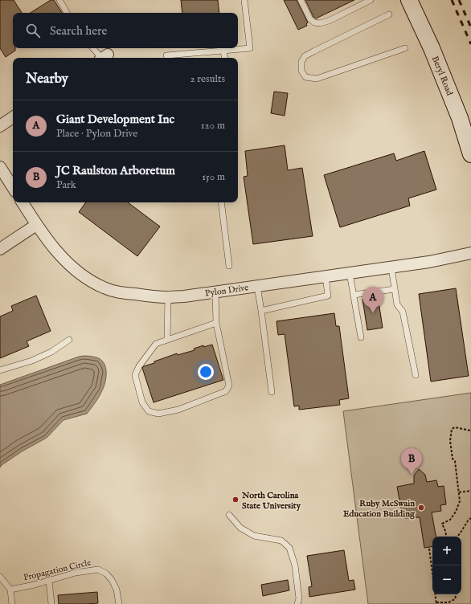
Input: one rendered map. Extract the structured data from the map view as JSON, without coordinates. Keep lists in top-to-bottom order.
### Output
{
  "streets": {
    "street": ["Beryl Road", "Pylon Drive"],
    "lane": ["Propagation Circle"]
  },
  "places": ["North Carolina State University", "Ruby McSwain Education Building"],
  "page": {
    "search": "Search here",
    "heading": ["Nearby", "2 results"],
    "list": [
      {
        "mark": "A",
        "name": "Giant Development Inc",
        "note": "Place · Pylon Drive",
        "value": "120 m"
      },
      {
        "mark": "B",
        "name": "JC Raulston Arboretum",
        "note": "Park",
        "value": "150 m"
      }
    ],
    "pins": ["A", "B"],
    "map_buttons": ["+", "−"]
  }
}
